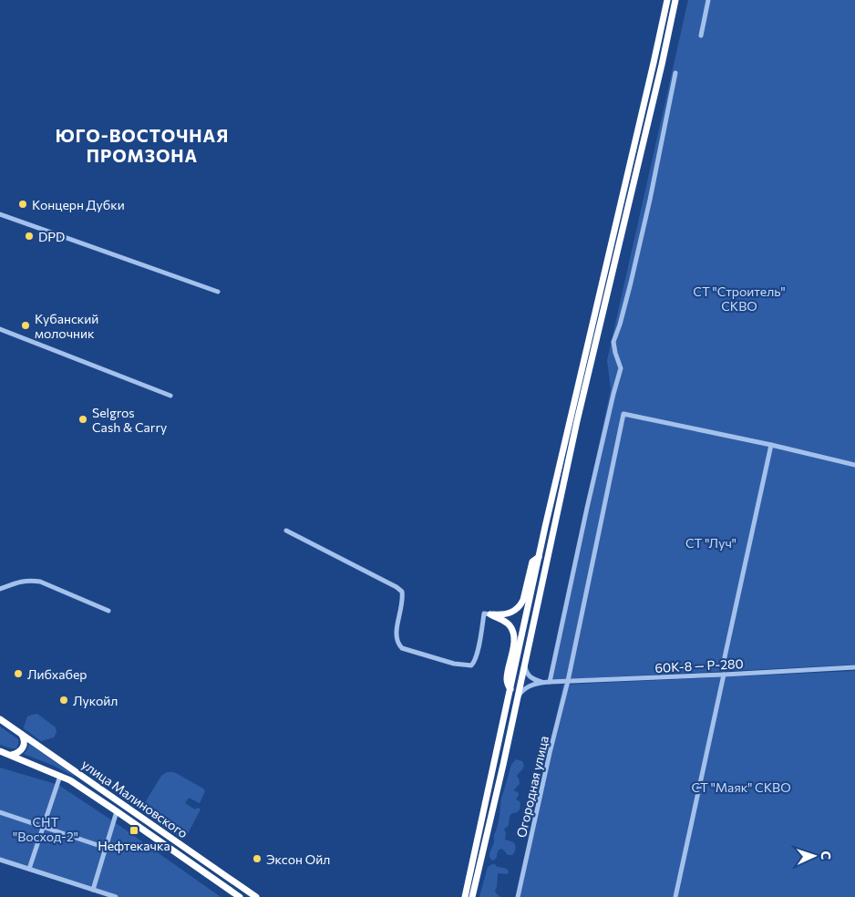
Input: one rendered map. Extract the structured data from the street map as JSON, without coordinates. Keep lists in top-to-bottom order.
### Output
{
  "streets": {
    "highway": ["улица Малиновского"],
    "street": ["60К-8 — Р-280", "Огородная улица"]
  },
  "crossings": [
    ["60К-8 — Р-280", "Огородная улица"]
  ],
  "districts": ["ЮГО-ВОСТОЧНАЯ ПРОМЗОНА"],
  "parks": [
    "СТ \"Строитель\" СКВО",
    "СТ \"Луч\"",
    "СТ \"Маяк\" СКВО",
    "СНТ \"Восход-2\""
  ],
  "places": {
    "other": [
      "Концерн Дубки",
      "DPD",
      "Кубанский молочник",
      "Selgros Cash & Carry",
      "Либхабер",
      "Лукойл",
      "Эксон Ойл"
    ],
    "transit": ["Нефтекачка"]
  },
  "north": "right"
}
